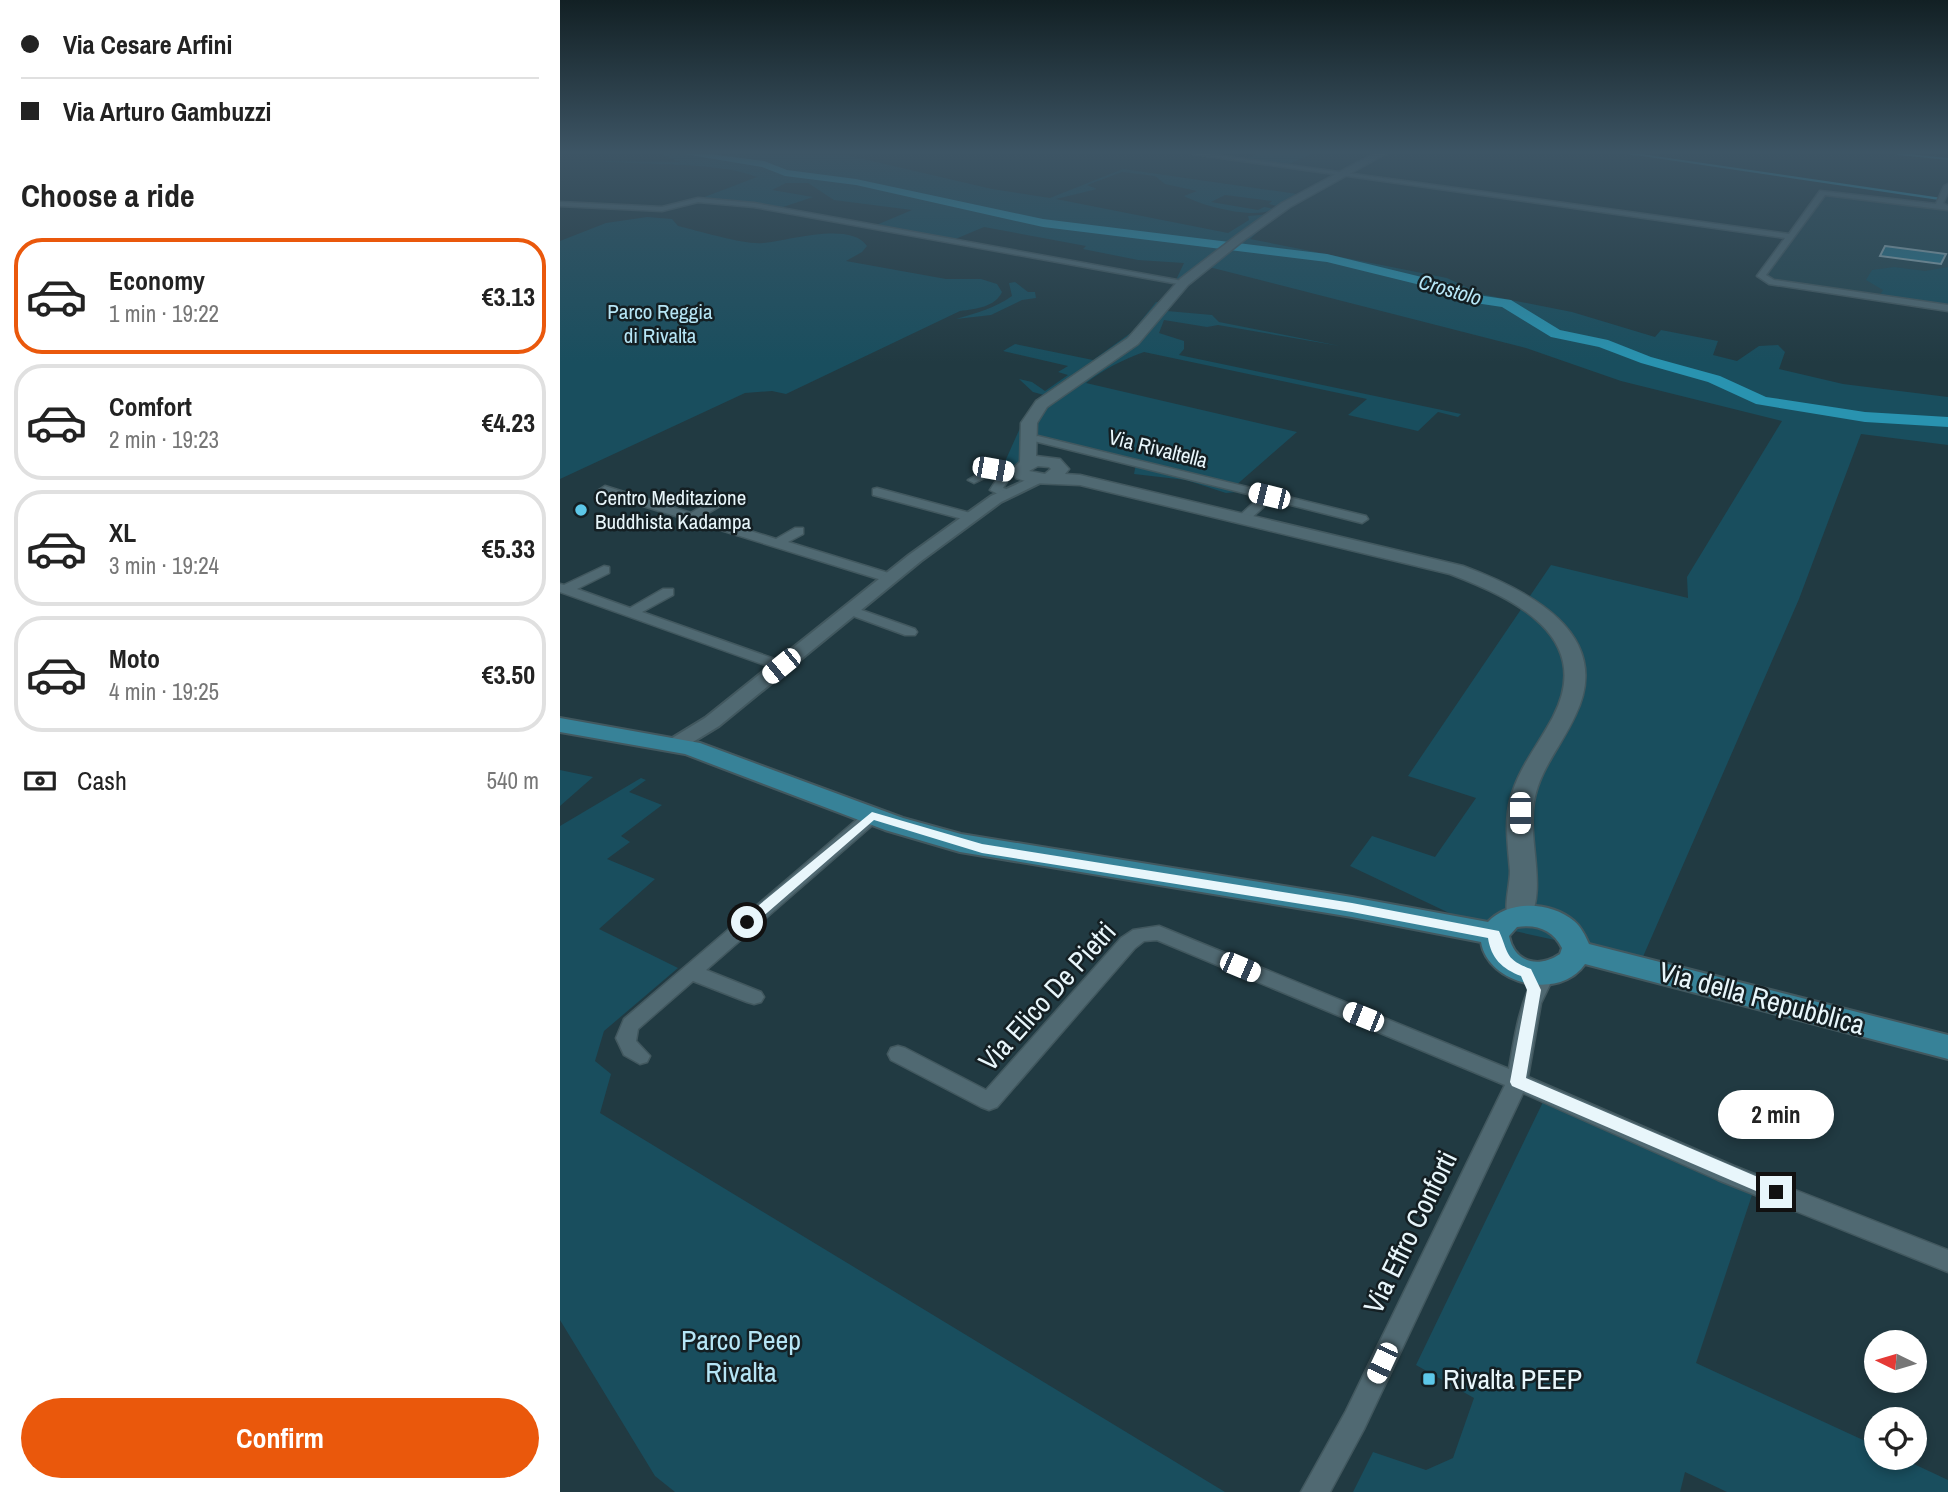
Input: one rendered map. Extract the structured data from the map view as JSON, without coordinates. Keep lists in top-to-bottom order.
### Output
{
  "streets": {
    "main road": ["Via della Repubblica"],
    "street": ["Via Rivaltella", "Via Elico De Pietri", "Via Effro Conforti"]
  },
  "crossings": [
    ["Via Elico De Pietri", "Via Effro Conforti"],
    ["Via della Repubblica", "Via Effro Conforti"]
  ],
  "water": ["Crostolo"],
  "parks": ["Parco Reggia di Rivalta", "Parco Peep Rivalta"],
  "places": {
    "other": ["Centro Meditazione Buddhista Kadampa"],
    "transit": ["Rivalta PEEP"]
  },
  "north": "left",
  "page": {
    "banner": ["Via Cesare Arfini", "Via Arturo Gambuzzi"],
    "heading": "Choose a ride",
    "list": [
      {
        "name": "Economy",
        "note": "1 min · 19:22",
        "value": "€3.13"
      },
      {
        "name": "Comfort",
        "note": "2 min · 19:23",
        "value": "€4.23"
      },
      {
        "name": "XL",
        "note": "3 min · 19:24",
        "value": "€5.33"
      },
      {
        "name": "Moto",
        "note": "4 min · 19:25",
        "value": "€3.50"
      }
    ],
    "pay": ["Cash", "540 m"],
    "bubble": "2 min",
    "buttons": "Confirm"
  }
}
